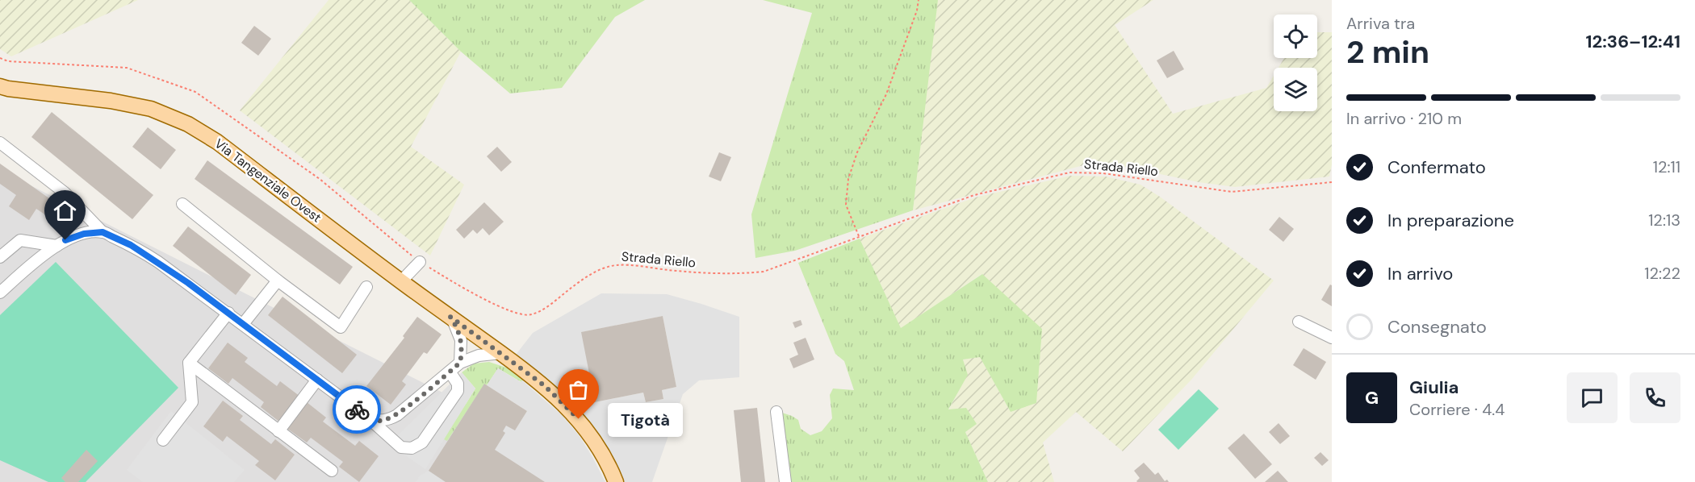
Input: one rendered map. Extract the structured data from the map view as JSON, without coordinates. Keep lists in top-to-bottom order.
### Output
{
  "streets": {
    "main road": ["Via Tangenziale Ovest"],
    "path": ["Strada Riello"]
  },
  "places": ["Tigotà"],
  "page": {
    "heading": ["2 min", "Arriva tra", "12:36–12:41"],
    "panel": ["Giulia", "Corriere · 4.4"],
    "bar": "In arrivo · 210 m",
    "list": [
      ["Confermato", "12:11"],
      ["In preparazione", "12:13"],
      ["In arrivo", "12:22"],
      "Consegnato"
    ],
    "round": "G",
    "bubble": "Tigotà"
  }
}
